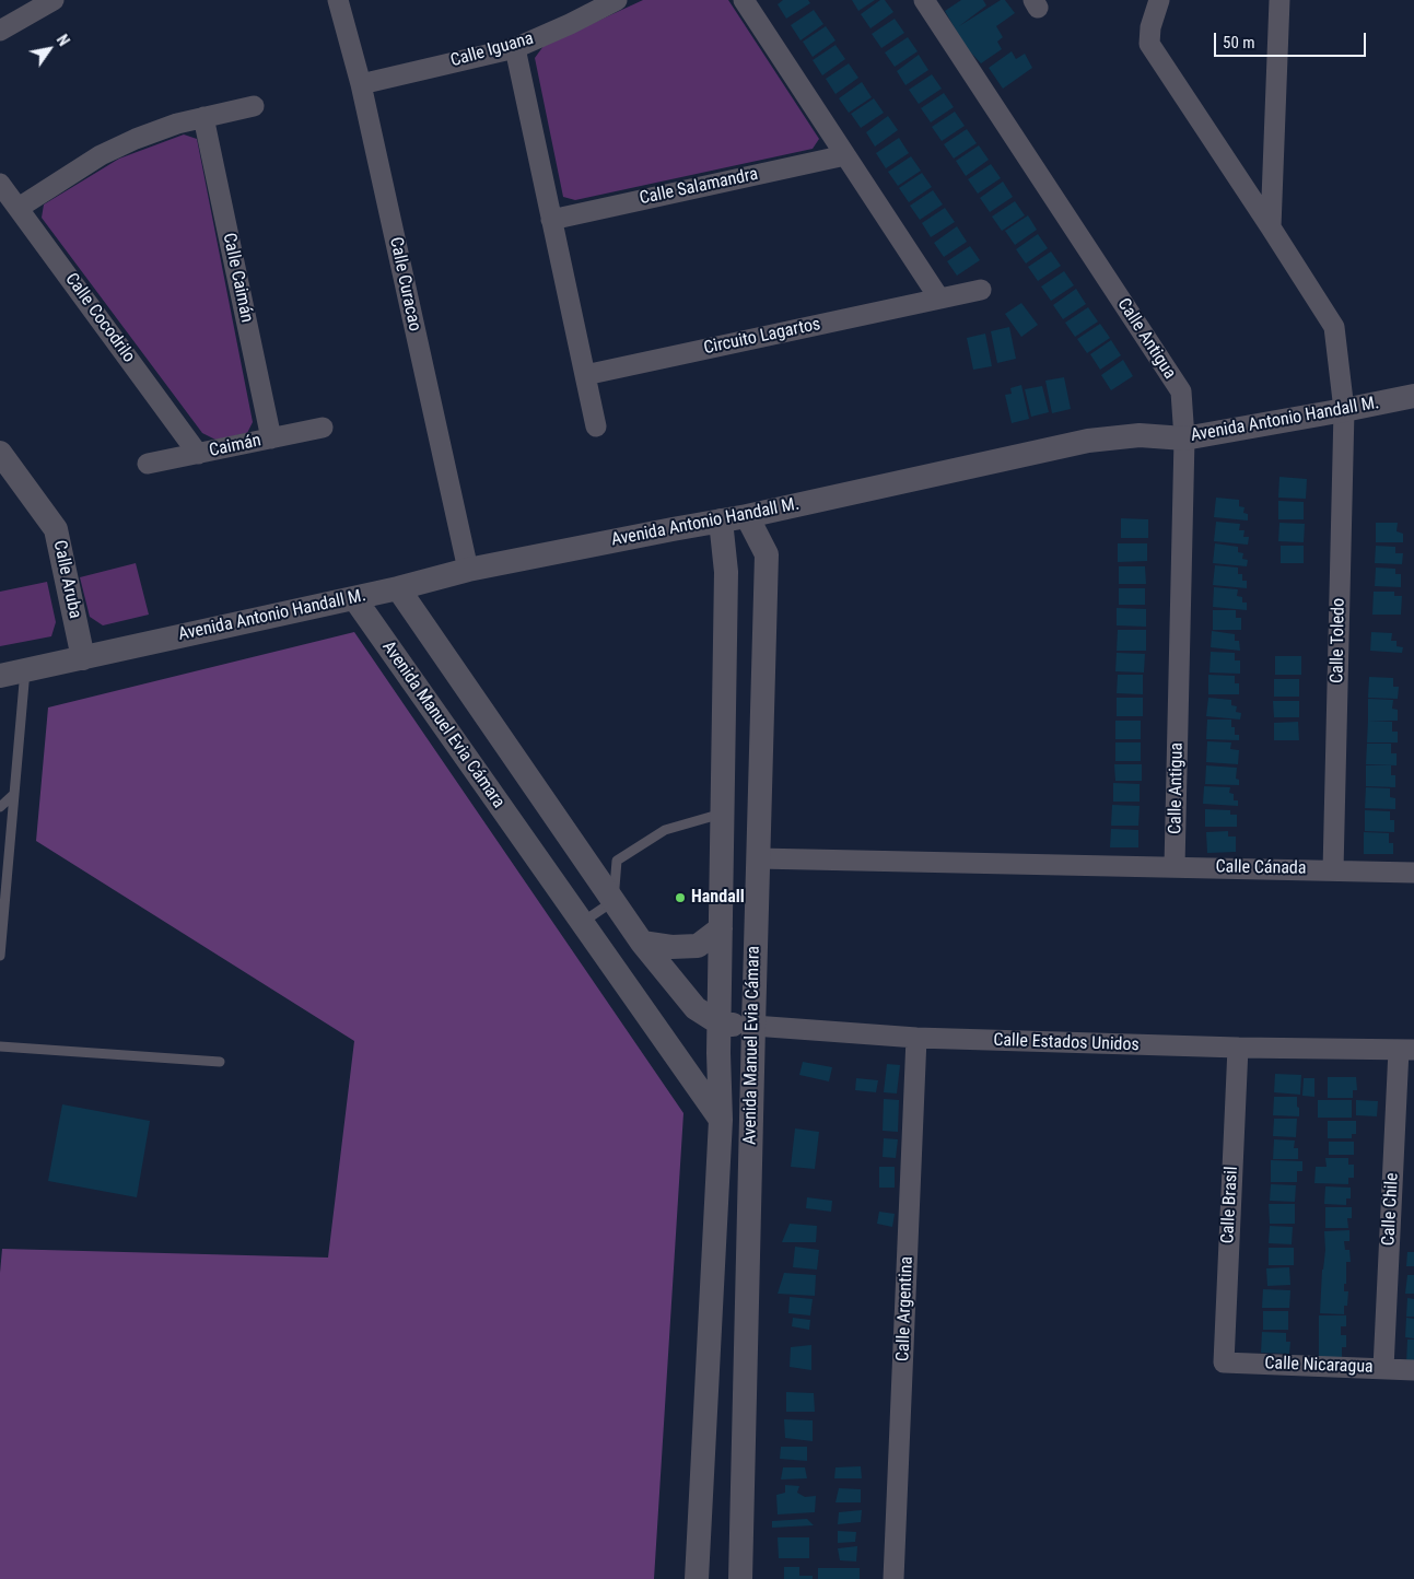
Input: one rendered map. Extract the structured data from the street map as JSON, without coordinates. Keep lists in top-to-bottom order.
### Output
{
  "streets": {
    "street": [
      "Calle Iguana",
      "Calle Salamandra",
      "Calle Caimán",
      "Calle Curacao",
      "Calle Cocodrilo",
      "Circuito Lagartos",
      "Calle Antigua",
      "Avenida Antonio Handall M.",
      "Caimán",
      "Calle Aruba",
      "Calle Toledo",
      "Avenida Manuel Evia Cámara",
      "Calle Cánada",
      "Calle Estados Unidos",
      "Calle Brasil",
      "Calle Chile",
      "Calle Argentina",
      "Calle Nicaragua"
    ]
  },
  "crossings": [
    ["Calle Iguana", "Calle Curacao"],
    ["Calle Caimán", "Caimán"],
    ["Calle Curacao", "Avenida Antonio Handall M."],
    ["Calle Cocodrilo", "Caimán"],
    ["Calle Antigua", "Avenida Antonio Handall M."],
    ["Calle Antigua", "Calle Cánada"],
    ["Avenida Antonio Handall M.", "Calle Aruba"],
    ["Avenida Antonio Handall M.", "Calle Toledo"],
    ["Avenida Antonio Handall M.", "Avenida Manuel Evia Cámara"],
    ["Calle Toledo", "Calle Cánada"],
    ["Avenida Manuel Evia Cámara", "Calle Cánada"],
    ["Avenida Manuel Evia Cámara", "Calle Estados Unidos"],
    ["Calle Estados Unidos", "Calle Brasil"],
    ["Calle Estados Unidos", "Calle Chile"],
    ["Calle Estados Unidos", "Calle Argentina"],
    ["Calle Brasil", "Calle Nicaragua"],
    ["Calle Chile", "Calle Nicaragua"]
  ],
  "places": ["Handall"],
  "scale_bar": "50 m",
  "north": "top right"
}
